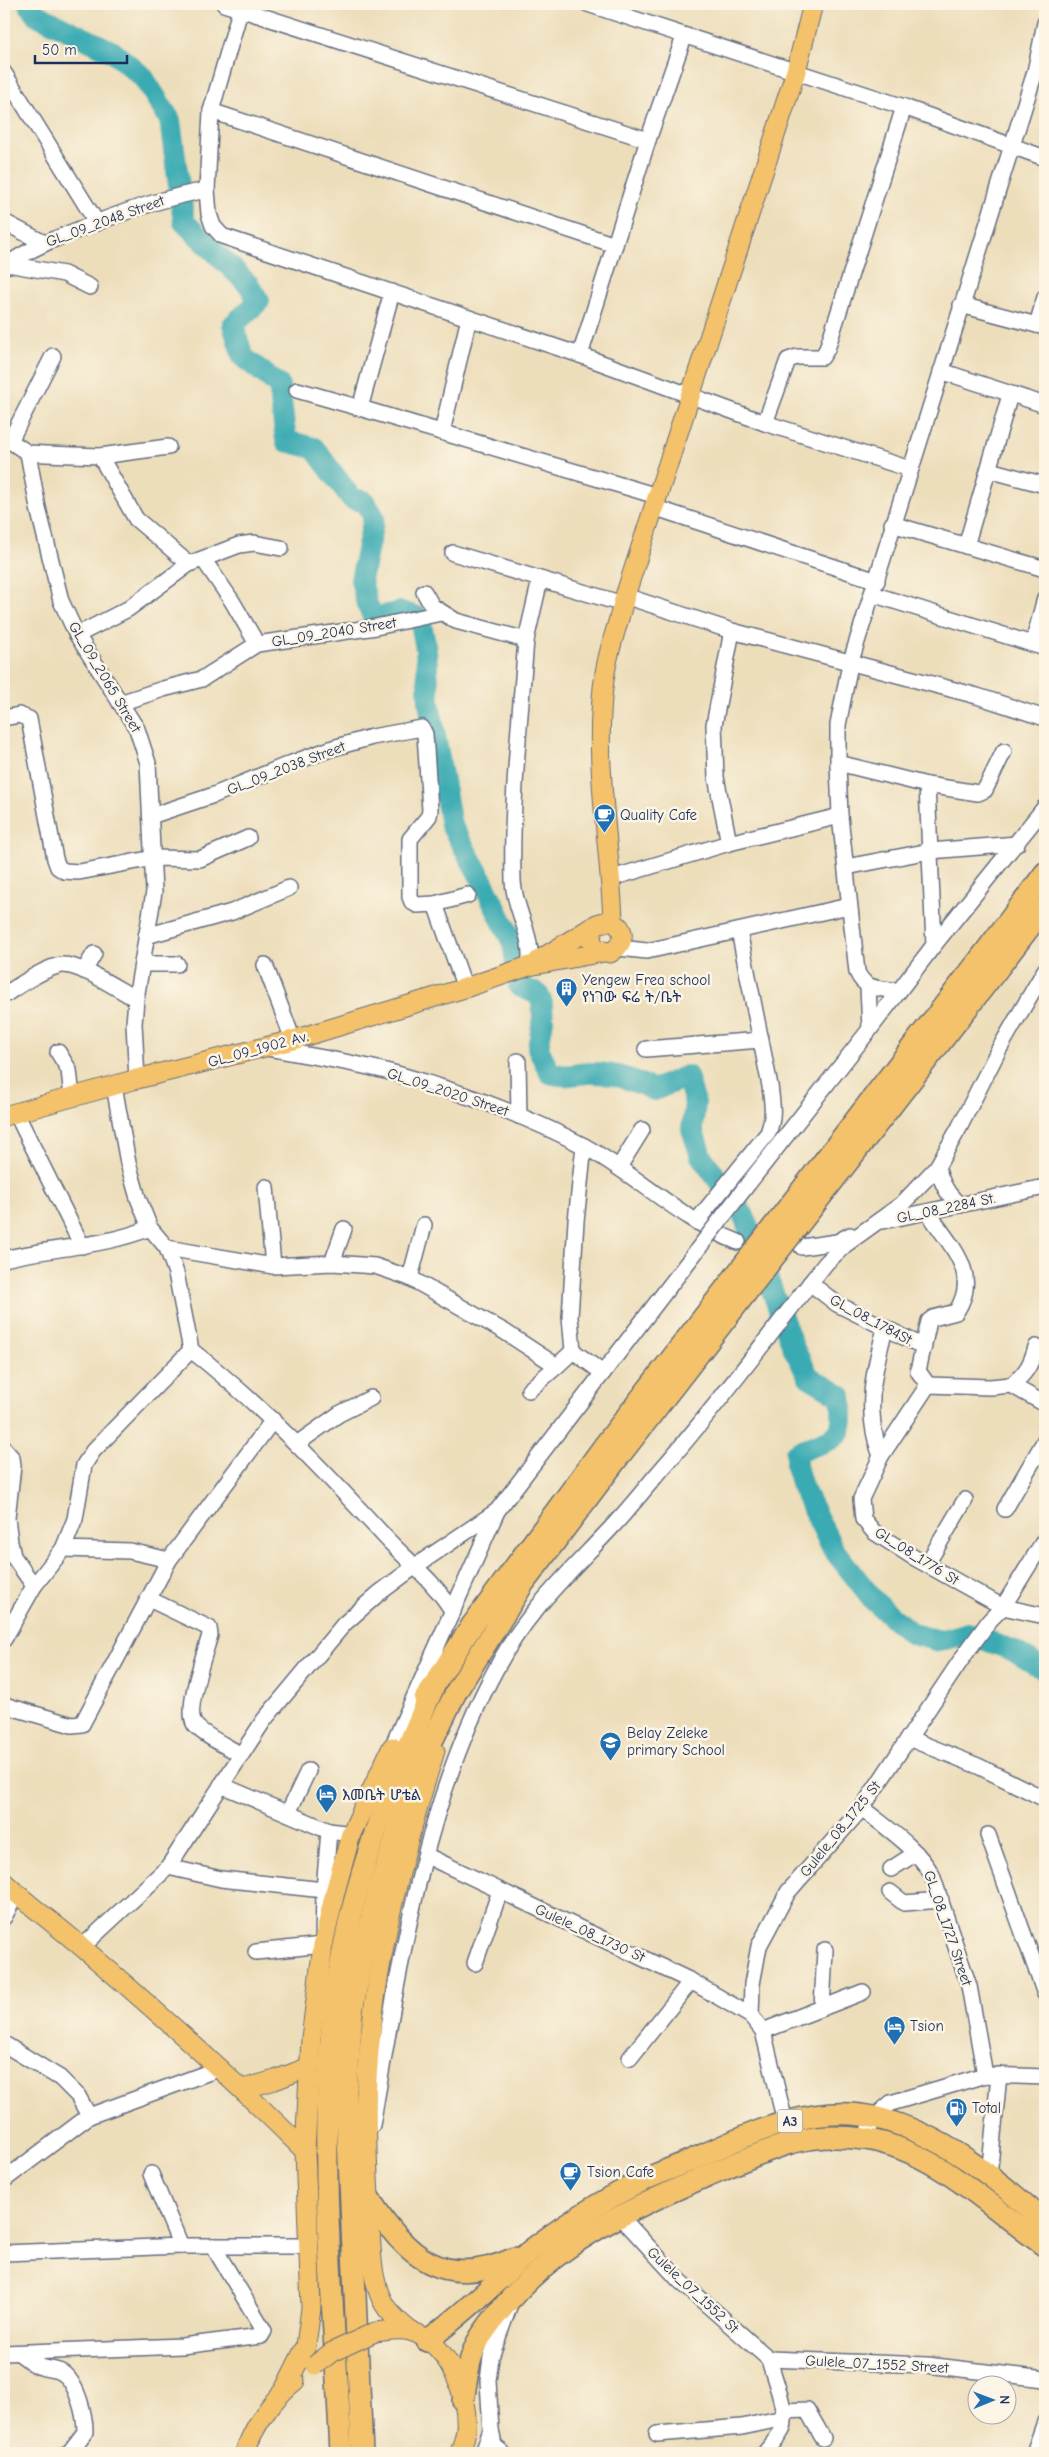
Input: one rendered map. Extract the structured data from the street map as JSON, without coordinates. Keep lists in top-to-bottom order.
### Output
{
  "streets": {
    "highway": ["A3"],
    "main road": ["GL_09_1902 Av."],
    "street": [
      "GL_09_2048 Street",
      "GL_09_2040 Street",
      "GL_09_2065 Street",
      "GL_09_2038 Street",
      "GL_09_2020 Street",
      "GL_08_2284 St.",
      "GL_08_1784St.",
      "GL_08_1776 St",
      "Gulele_08_1725 St",
      "GL_08_1727 Street",
      "Gulele_08_1730 St",
      "Gulele_07_1552 St",
      "Gulele_07_1552 Street"
    ]
  },
  "crossings": [
    ["GL_09_2040 Street", "GL_09_2065 Street"],
    ["GL_09_2065 Street", "GL_09_2038 Street"],
    ["GL_09_2065 Street", "GL_09_1902 Av."],
    ["GL_09_1902 Av.", "GL_09_2020 Street"],
    ["GL_08_1784St.", "GL_08_1776 St"],
    ["GL_08_1776 St", "Gulele_08_1725 St"],
    ["Gulele_08_1725 St", "GL_08_1727 Street"],
    ["Gulele_08_1725 St", "Gulele_08_1730 St"],
    ["GL_08_1727 Street", "A3"],
    ["A3", "Gulele_07_1552 St"],
    ["Gulele_07_1552 St", "Gulele_07_1552 Street"]
  ],
  "places": {
    "cafe": ["Quality Cafe", "Tsion Cafe"],
    "building": ["Yengew Frea school የነገው ፍሬ ት/ቤት"],
    "school or university": ["Belay Zeleke primary School"],
    "hotel": ["እመቤት ሆቴል", "Tsion"],
    "fuel station": ["Total"]
  },
  "scale_bar": "50 m",
  "north": "right"
}
